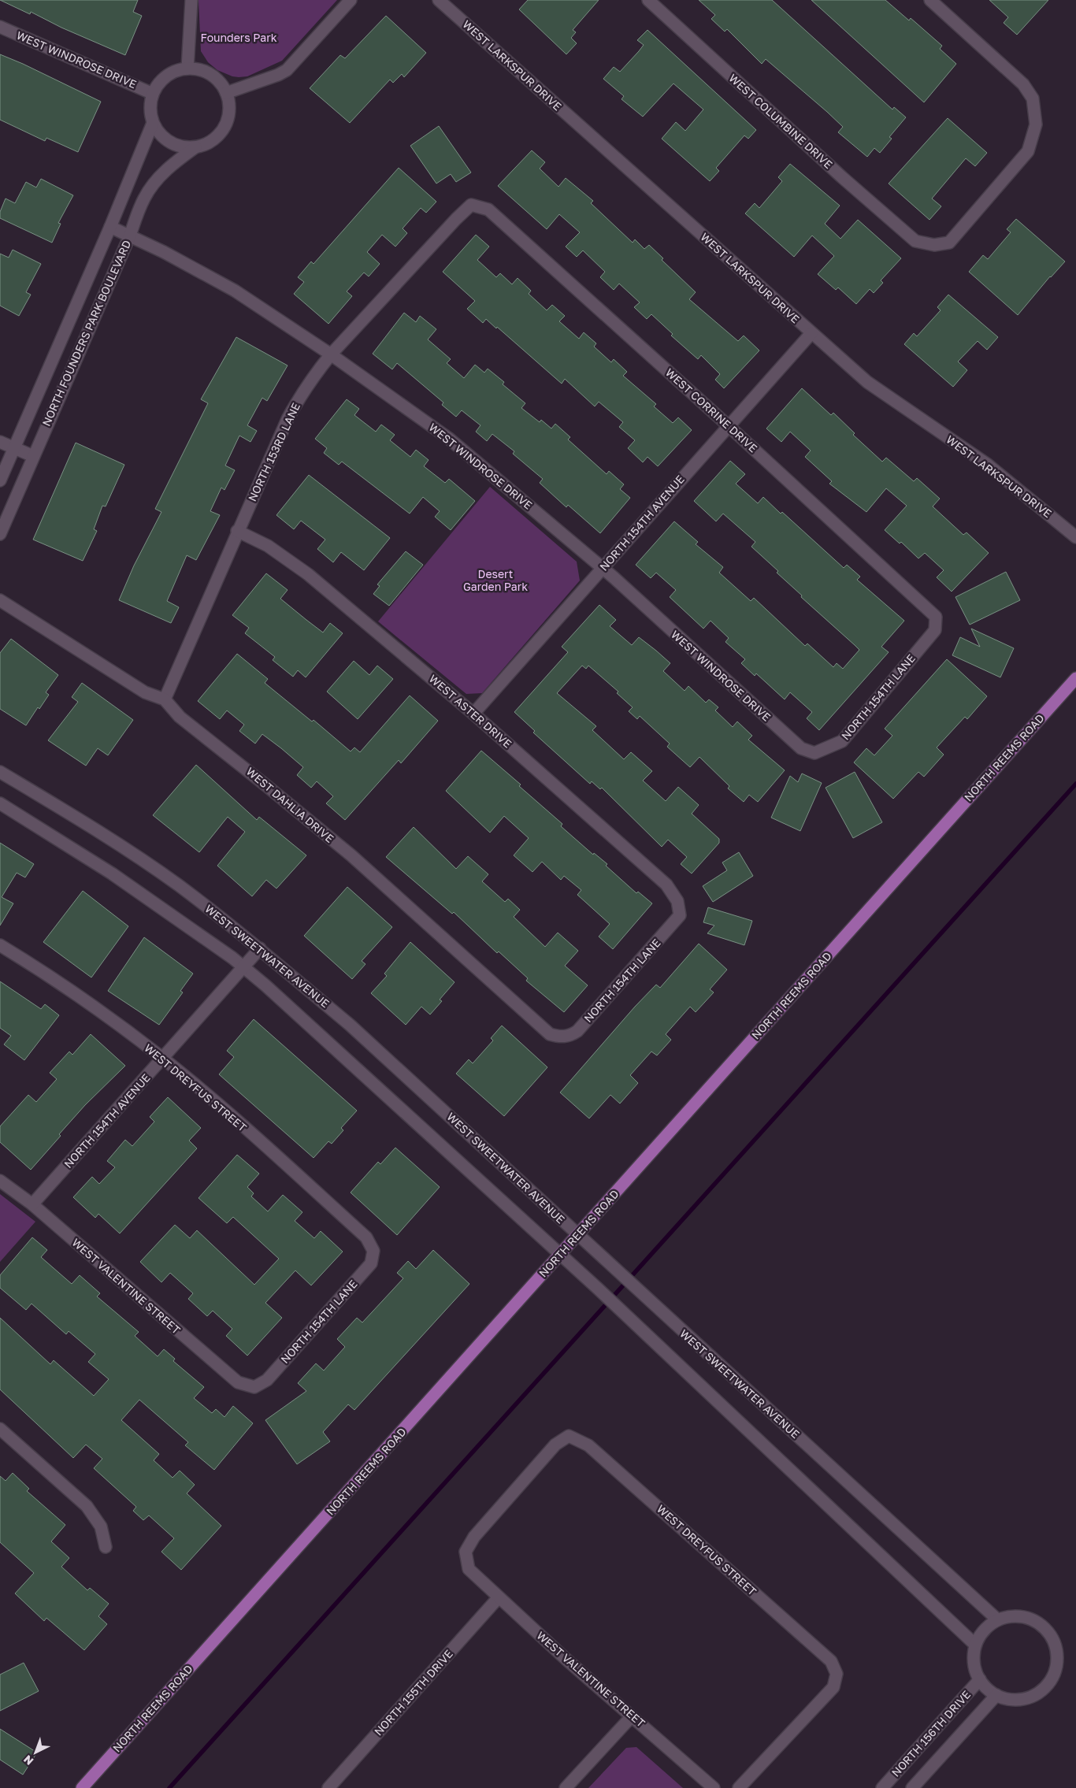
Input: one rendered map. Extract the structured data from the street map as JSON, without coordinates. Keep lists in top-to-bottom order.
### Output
{
  "streets": {
    "main road": ["NORTH REEMS ROAD"],
    "street": [
      "WEST WINDROSE DRIVE",
      "WEST LARKSPUR DRIVE",
      "WEST COLUMBINE DRIVE",
      "NORTH FOUNDERS PARK BOULEVARD",
      "WEST CORRINE DRIVE",
      "NORTH 153RD LANE",
      "NORTH 154TH AVENUE",
      "NORTH 154TH LANE",
      "WEST ASTER DRIVE",
      "WEST DAHLIA DRIVE",
      "WEST SWEETWATER AVENUE",
      "WEST DREYFUS STREET",
      "WEST VALENTINE STREET",
      "NORTH 155TH DRIVE",
      "NORTH 156TH DRIVE"
    ]
  },
  "crossings": [
    ["WEST WINDROSE DRIVE", "NORTH FOUNDERS PARK BOULEVARD"],
    ["WEST WINDROSE DRIVE", "NORTH 153RD LANE"],
    ["WEST WINDROSE DRIVE", "NORTH 154TH AVENUE"],
    ["WEST WINDROSE DRIVE", "NORTH 154TH LANE"],
    ["WEST LARKSPUR DRIVE", "NORTH 154TH AVENUE"],
    ["WEST CORRINE DRIVE", "NORTH 153RD LANE"],
    ["WEST CORRINE DRIVE", "NORTH 154TH AVENUE"],
    ["WEST CORRINE DRIVE", "NORTH 154TH LANE"],
    ["NORTH 153RD LANE", "WEST ASTER DRIVE"],
    ["NORTH 153RD LANE", "WEST DAHLIA DRIVE"],
    ["NORTH 154TH AVENUE", "WEST ASTER DRIVE"],
    ["NORTH 154TH AVENUE", "WEST SWEETWATER AVENUE"],
    ["NORTH 154TH AVENUE", "WEST DREYFUS STREET"],
    ["NORTH 154TH AVENUE", "WEST VALENTINE STREET"],
    ["NORTH 154TH LANE", "WEST ASTER DRIVE"],
    ["NORTH 154TH LANE", "WEST DAHLIA DRIVE"],
    ["NORTH 154TH LANE", "WEST DREYFUS STREET"],
    ["NORTH 154TH LANE", "WEST VALENTINE STREET"],
    ["NORTH REEMS ROAD", "WEST SWEETWATER AVENUE"],
    ["WEST SWEETWATER AVENUE", "NORTH 156TH DRIVE"],
    ["WEST DREYFUS STREET", "WEST VALENTINE STREET"],
    ["WEST VALENTINE STREET", "NORTH 155TH DRIVE"]
  ],
  "parks": ["Founders Park", "Desert Garden Park"],
  "north": "bottom left"
}
